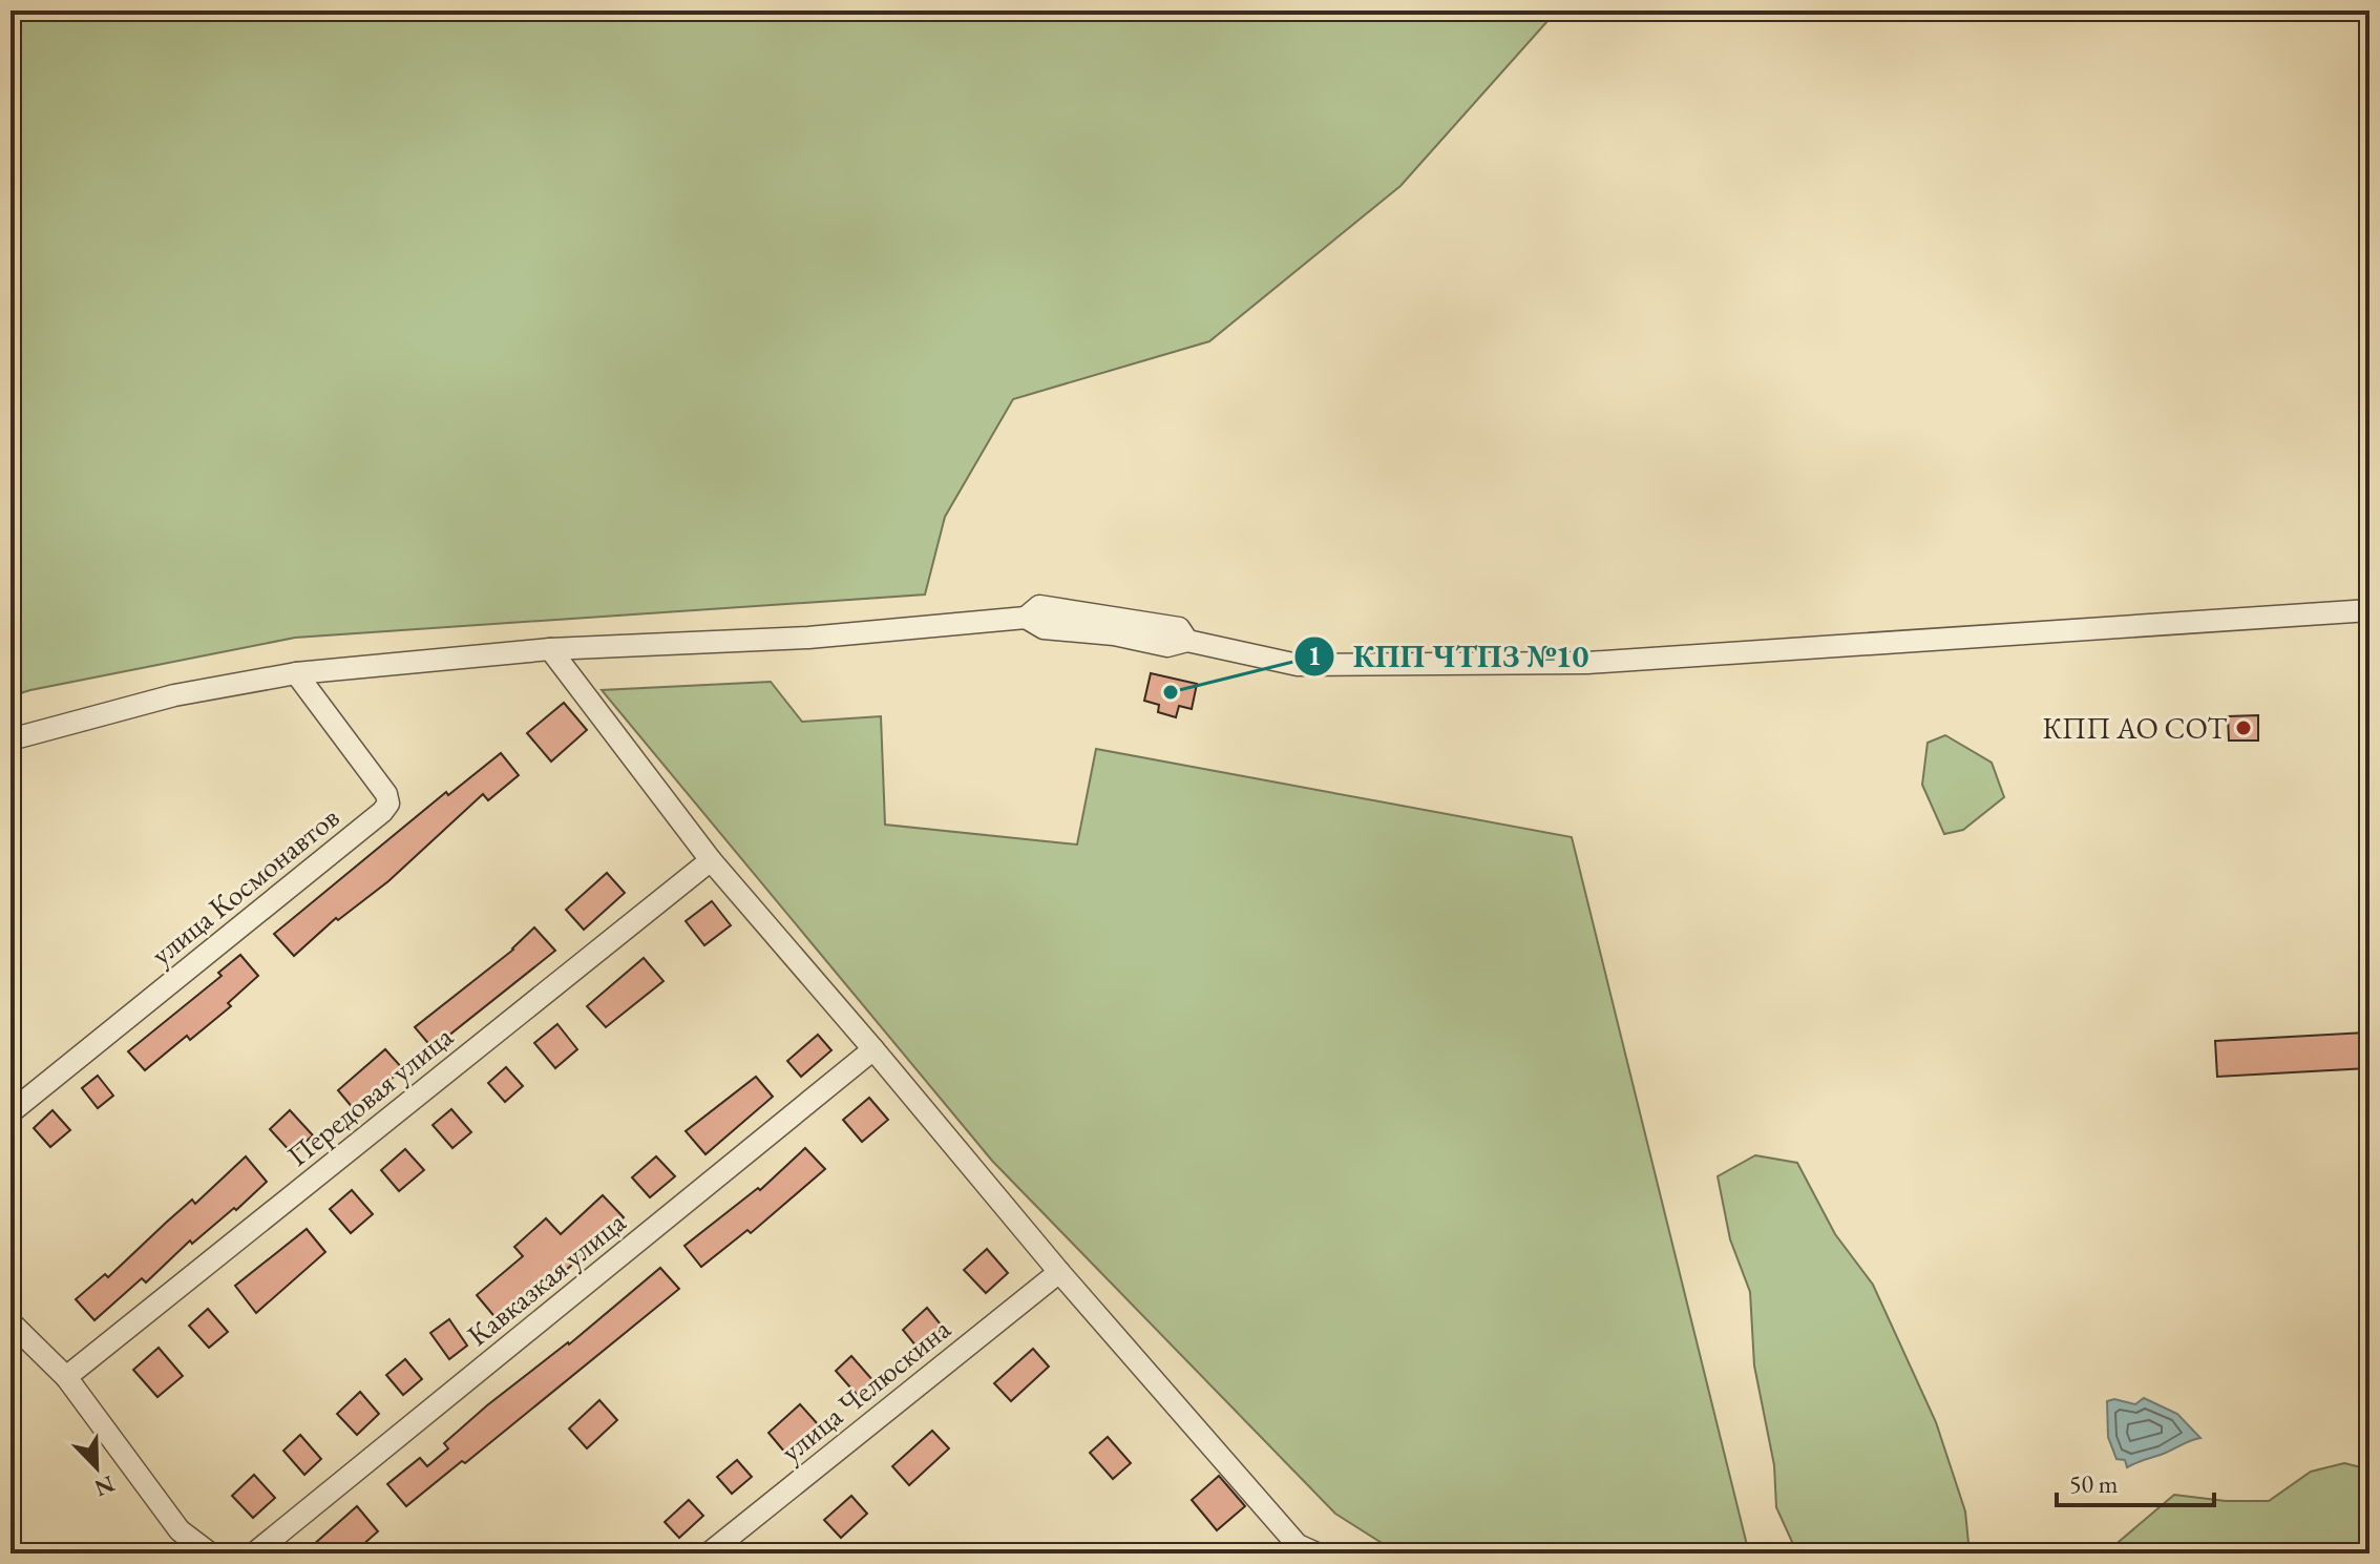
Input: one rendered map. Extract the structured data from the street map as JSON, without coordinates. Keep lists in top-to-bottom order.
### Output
{
  "streets": {
    "street": [
      "улица Космонавтов",
      "Передовая улица",
      "Кавказкая улица",
      "улица Челюскина"
    ]
  },
  "places": ["КПП ЧТПЗ №10", "КПП АО СОТ"],
  "scale_bar": "50 m",
  "north": "bottom right"
}
